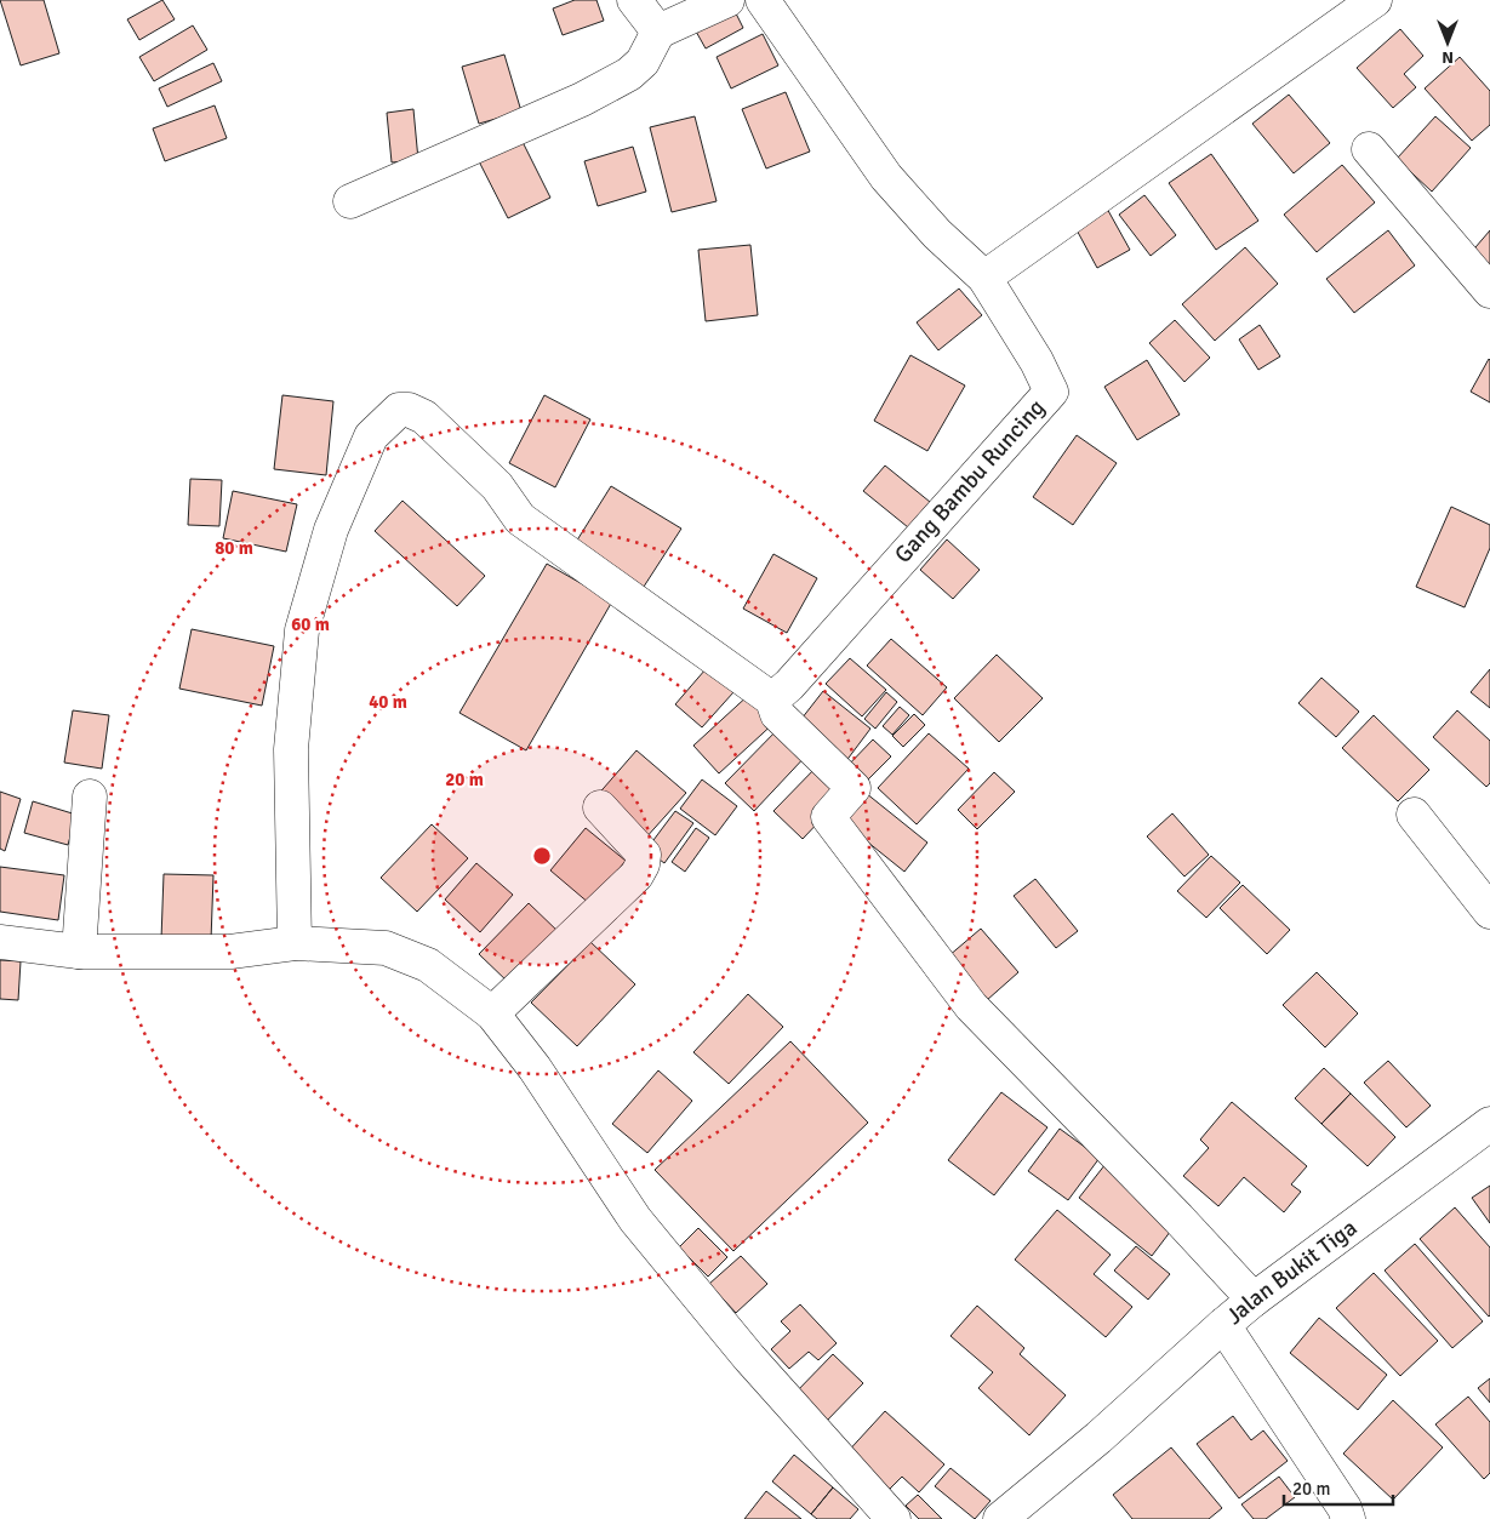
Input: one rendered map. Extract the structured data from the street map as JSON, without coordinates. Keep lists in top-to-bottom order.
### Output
{
  "streets": {
    "street": ["Gang Bambu Runcing", "Jalan Bukit Tiga"]
  },
  "scale_bar": "20 m",
  "north": "bottom",
  "rings": [
    "80 m",
    "60 m",
    "40 m",
    "20 m"
  ]
}
